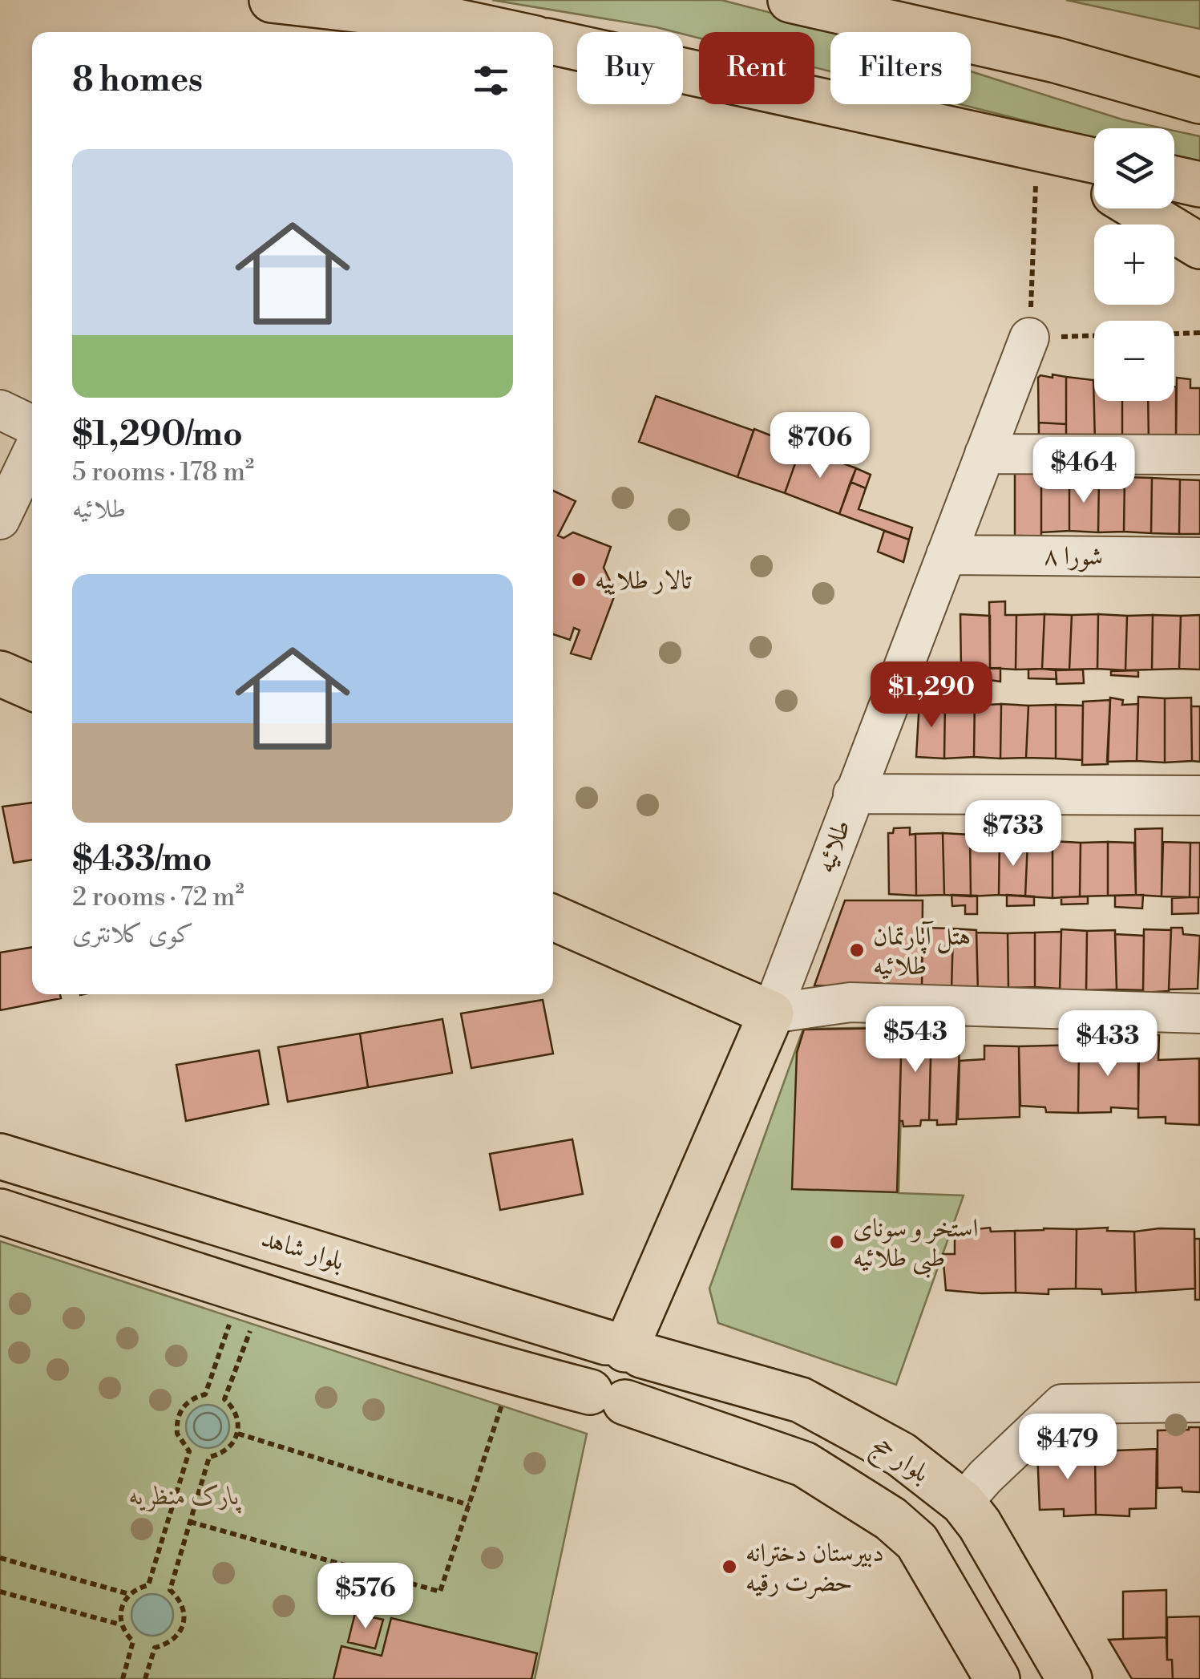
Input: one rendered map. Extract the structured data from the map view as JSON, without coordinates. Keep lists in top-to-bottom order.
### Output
{
  "streets": {
    "main road": ["طلائیه", "بلوار شاهد", "بلوار حج"],
    "street": ["شورا ۸"]
  },
  "crossings": [
    ["شورا ۸", "طلائیه"],
    ["طلائیه", "بلوار شاهد"],
    ["طلائیه", "بلوار حج"],
    ["بلوار شاهد", "بلوار حج"]
  ],
  "parks": ["پارک منظریه"],
  "places": [
    "تالار طلاییه",
    "هتل آپارتمان طلائیه",
    "استخر و سونای طبی طلائیه",
    "دبیرستان دخترانه حضرت رقیه"
  ],
  "page": {
    "chip": ["Buy", "Rent", "Filters"],
    "heading": "8 homes",
    "map_buttons": ["+", "−"],
    "list": [
      {
        "name": "$1,290/mo",
        "note": "5 rooms · 178 m² · طلائیه"
      },
      {
        "name": "$433/mo",
        "note": "2 rooms · 72 m² · کوی کلانتری"
      }
    ],
    "price": [
      "$706",
      "$464",
      "$1,290",
      "$733",
      "$543",
      "$433",
      "$479",
      "$576"
    ]
  }
}
